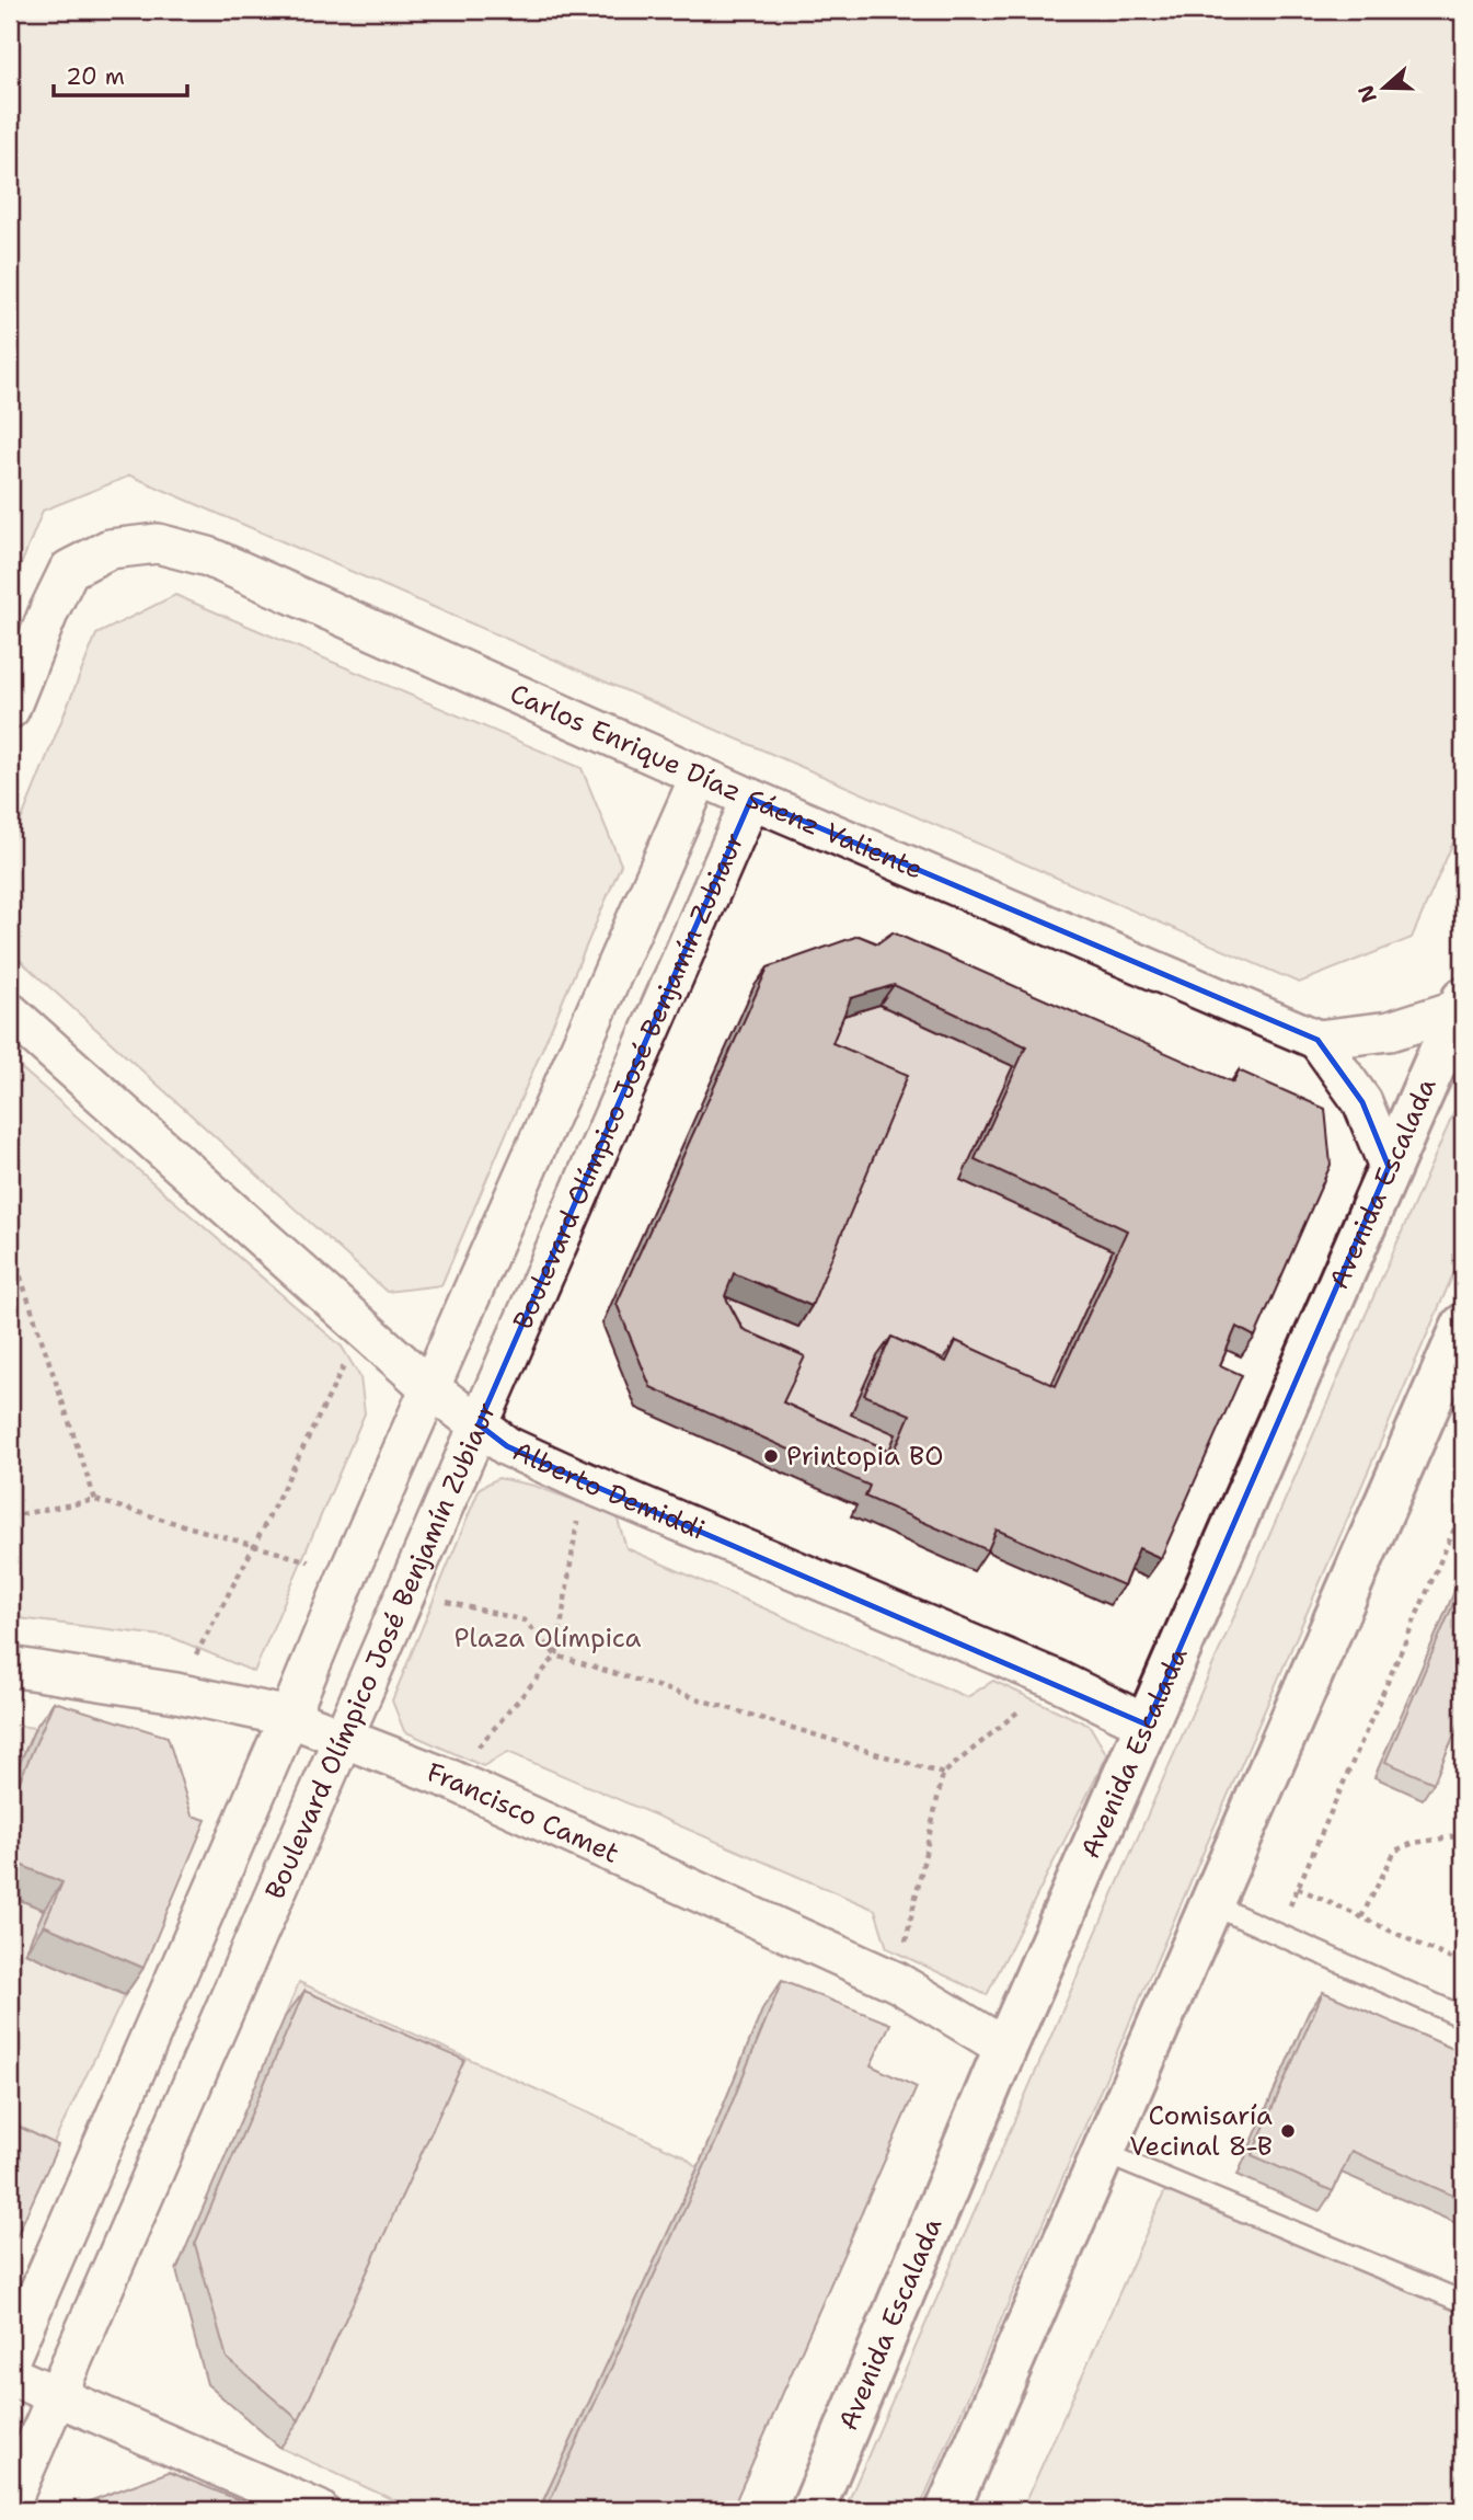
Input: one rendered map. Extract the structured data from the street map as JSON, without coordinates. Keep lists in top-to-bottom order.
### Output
{
  "streets": {
    "main road": ["Avenida Escalada"],
    "street": [
      "Carlos Enrique Díaz Sáenz Valiente",
      "Boulevard Olímpico José Benjamín Zubiaur",
      "Alberto Demiddi",
      "Francisco Camet"
    ]
  },
  "crossings": [
    ["Carlos Enrique Díaz Sáenz Valiente", "Boulevard Olímpico José Benjamín Zubiaur"],
    ["Carlos Enrique Díaz Sáenz Valiente", "Avenida Escalada"],
    ["Boulevard Olímpico José Benjamín Zubiaur", "Alberto Demiddi"],
    ["Boulevard Olímpico José Benjamín Zubiaur", "Francisco Camet"],
    ["Avenida Escalada", "Alberto Demiddi"],
    ["Avenida Escalada", "Francisco Camet"]
  ],
  "parks": ["Plaza Olímpica"],
  "places": ["Printopia BO", "Comisaría Vecinal 8-B"],
  "scale_bar": "20 m",
  "north": "left"
}
